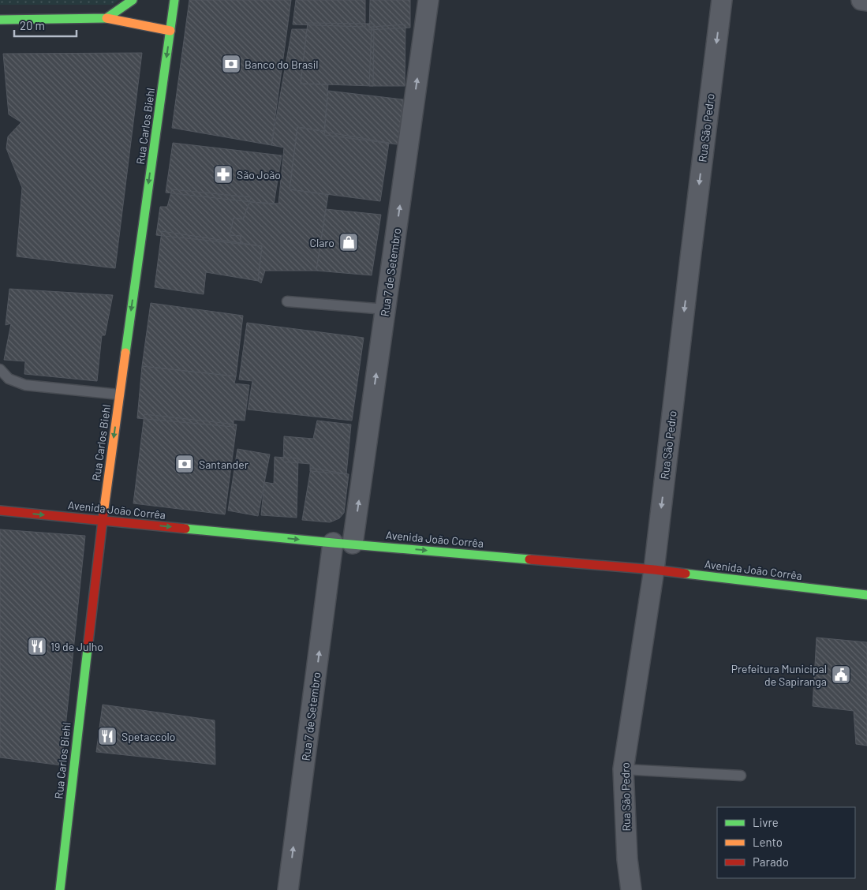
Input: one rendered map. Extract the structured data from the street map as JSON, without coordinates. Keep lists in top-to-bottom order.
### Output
{
  "streets": {
    "main road": ["Rua Carlos Biehl", "Avenida João Corrêa"],
    "street": ["Rua São Pedro", "Rua 7 de Setembro"]
  },
  "crossings": [
    ["Rua Carlos Biehl", "Avenida João Corrêa"],
    ["Rua São Pedro", "Avenida João Corrêa"],
    ["Rua 7 de Setembro", "Avenida João Corrêa"]
  ],
  "one_way": [
    "Rua Carlos Biehl",
    "Rua São Pedro",
    "Rua 7 de Setembro",
    "Avenida João Corrêa"
  ],
  "places": {
    "bank": ["Banco do Brasil", "Santander"],
    "pharmacy": ["São João"],
    "shop": ["Claro"],
    "restaurant": ["19 de Julho", "Spetaccolo"],
    "public building": ["Prefeitura Municipal de Sapiranga"]
  },
  "legend": ["Livre", "Lento", "Parado"],
  "scale_bar": "20 m"
}
